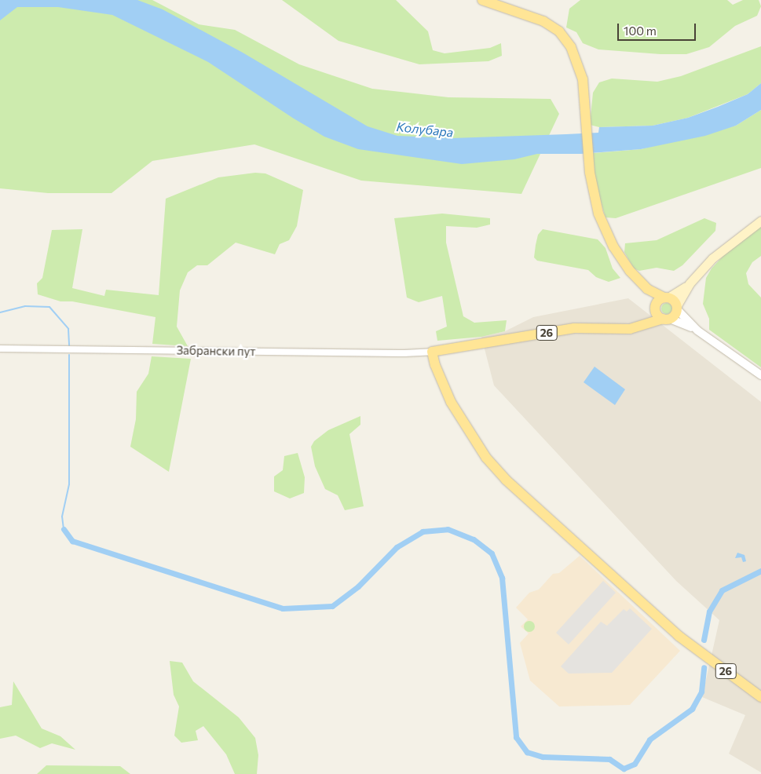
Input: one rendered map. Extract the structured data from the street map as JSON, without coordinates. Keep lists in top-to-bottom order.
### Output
{
  "streets": {
    "main road": ["26"],
    "street": ["Забрански пут"]
  },
  "crossings": [
    ["26", "Забрански пут"]
  ],
  "water": ["Колубара"],
  "scale_bar": "100 m"
}
